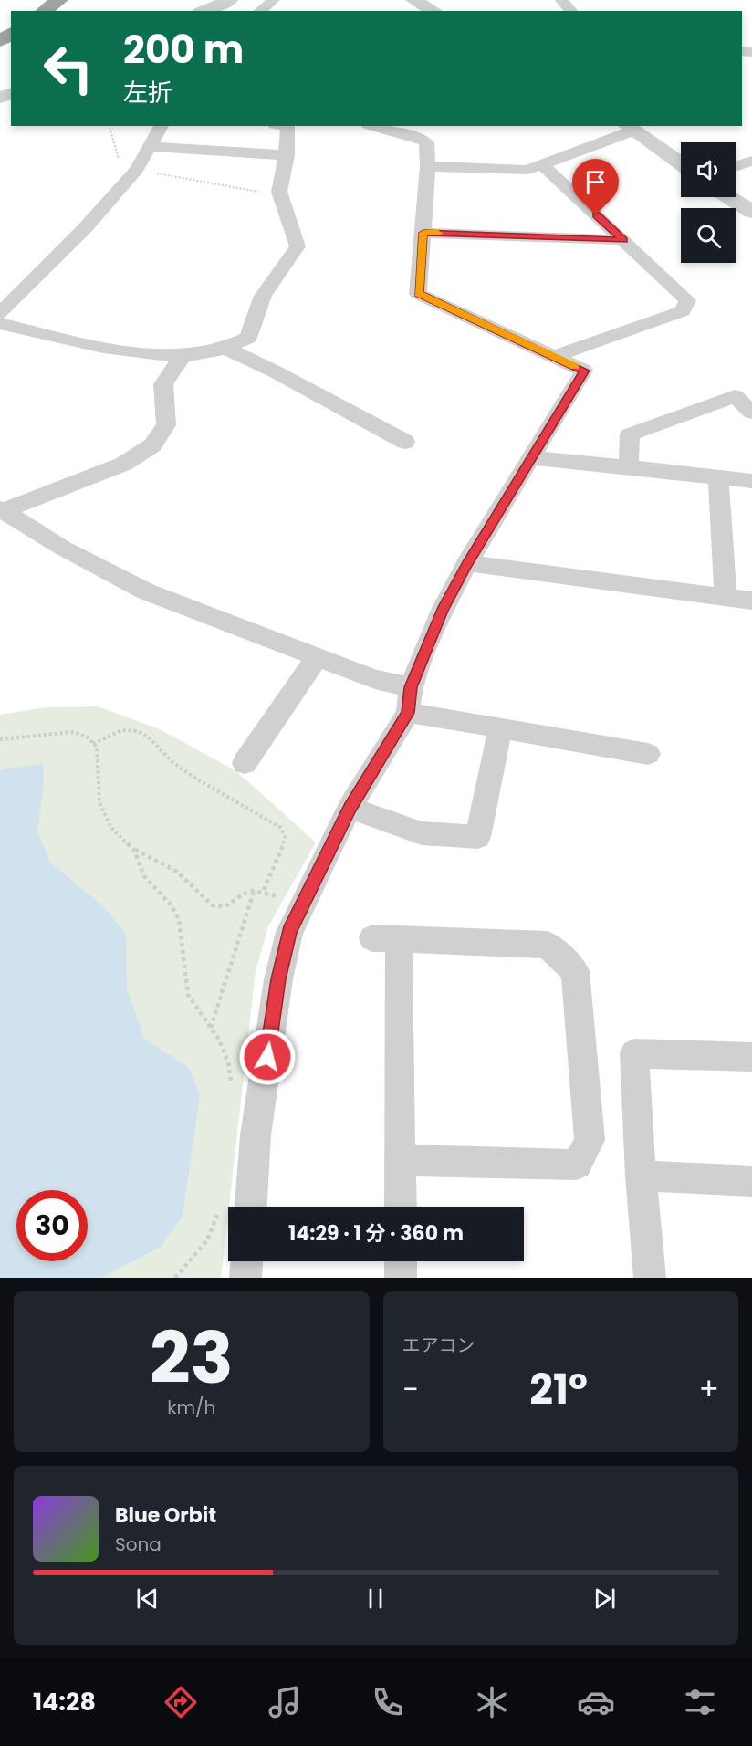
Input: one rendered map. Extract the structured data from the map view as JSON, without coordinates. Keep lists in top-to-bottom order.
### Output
{
  "page": {
    "turn": ["200 m", "左折"],
    "limit": "30",
    "trip": "14:29 · 1 分 · 360 m",
    "tile": [
      ["23", "km/h"],
      "エアコン"
    ],
    "heat": ["−", "21°", "+"],
    "song": ["Blue Orbit", "Sona"],
    "tabs": "14:28"
  }
}
